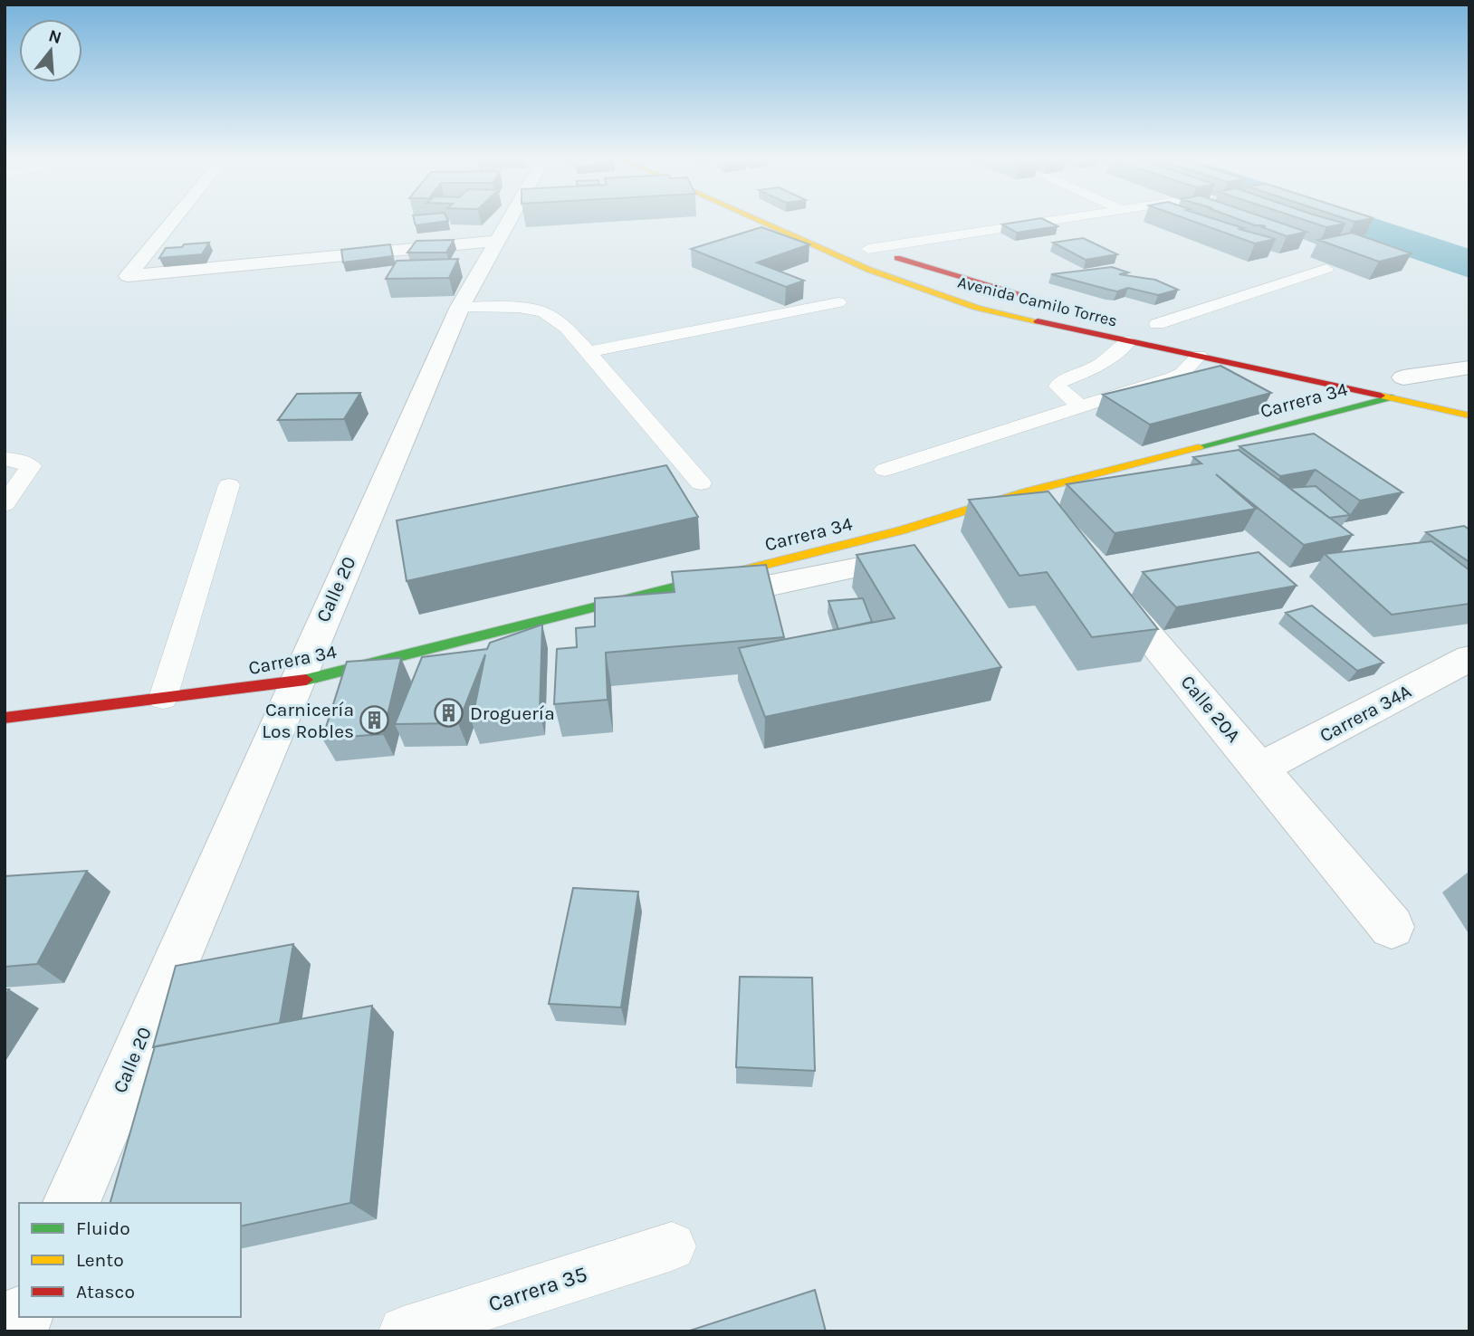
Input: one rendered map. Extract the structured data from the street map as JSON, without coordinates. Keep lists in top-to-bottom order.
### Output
{
  "streets": {
    "main road": ["Avenida Camilo Torres", "Carrera 34"],
    "street": ["Calle 20", "Calle 20A", "Carrera 34A"],
    "lane": ["Carrera 35"]
  },
  "crossings": [
    ["Avenida Camilo Torres", "Carrera 34"],
    ["Carrera 34", "Calle 20"],
    ["Calle 20A", "Carrera 34A"]
  ],
  "places": {
    "building": ["Droguería", "Carnicería Los Robles"]
  },
  "legend": ["Fluido", "Lento", "Atasco"],
  "north": "top"
}
